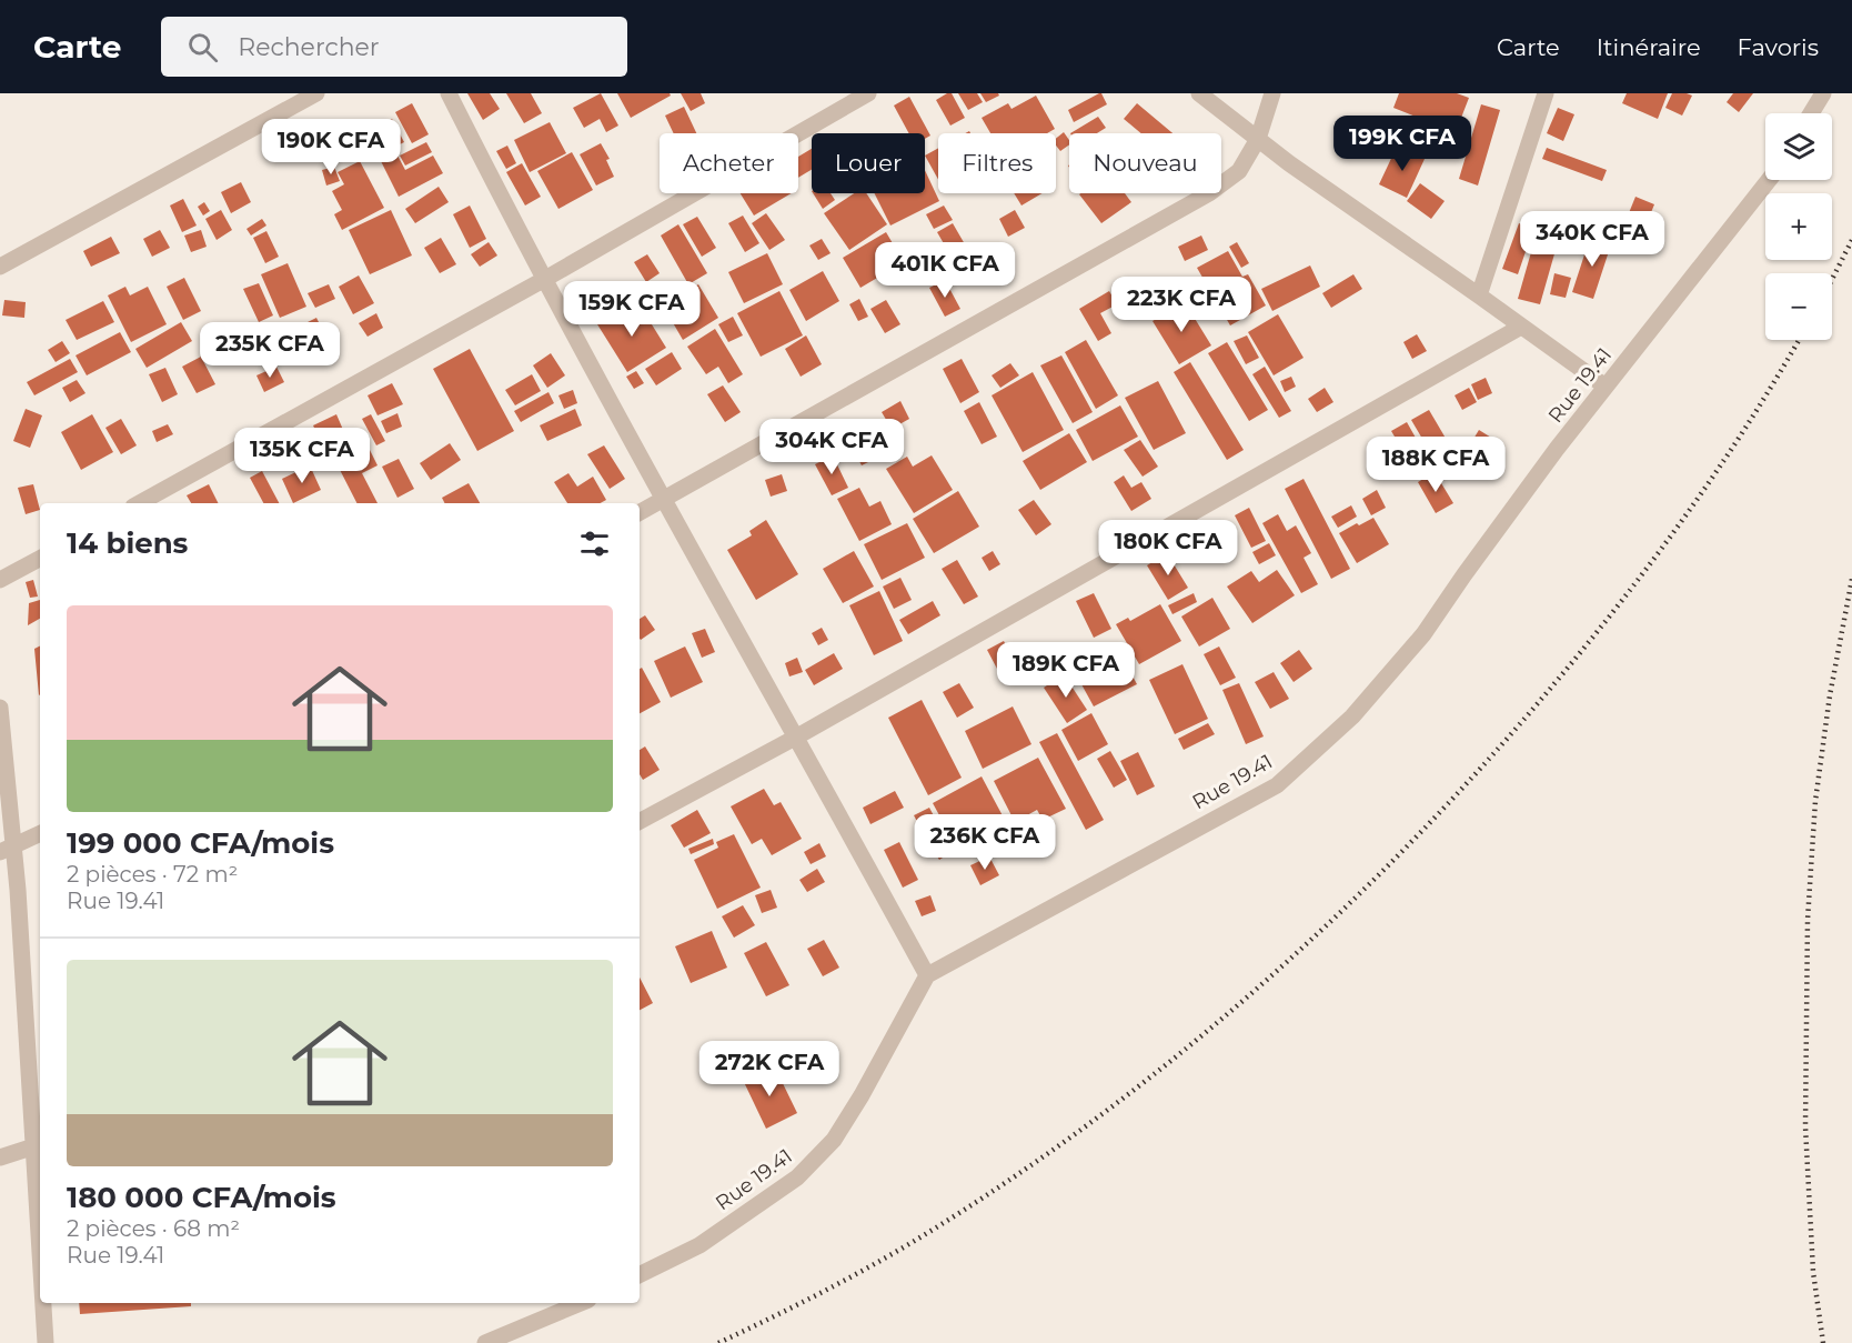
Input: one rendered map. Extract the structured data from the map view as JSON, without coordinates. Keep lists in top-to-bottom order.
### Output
{
  "streets": {
    "street": ["Rue 19.41"]
  },
  "page": {
    "header": "Carte",
    "search": "Rechercher",
    "nav": ["Carte", "Itinéraire", "Favoris"],
    "map_buttons": ["+", "−"],
    "price": [
      "199K CFA",
      "190K CFA",
      "340K CFA",
      "401K CFA",
      "223K CFA",
      "159K CFA",
      "235K CFA",
      "304K CFA",
      "135K CFA",
      "188K CFA",
      "180K CFA",
      "189K CFA",
      "236K CFA",
      "272K CFA"
    ],
    "chip": [
      "Acheter",
      "Louer",
      "Filtres",
      "Nouveau"
    ],
    "heading": "14 biens",
    "list": [
      {
        "name": "199 000 CFA/mois",
        "note": "2 pièces · 72 m² · Rue 19.41"
      },
      {
        "name": "180 000 CFA/mois",
        "note": "2 pièces · 68 m² · Rue 19.41"
      }
    ]
  }
}
